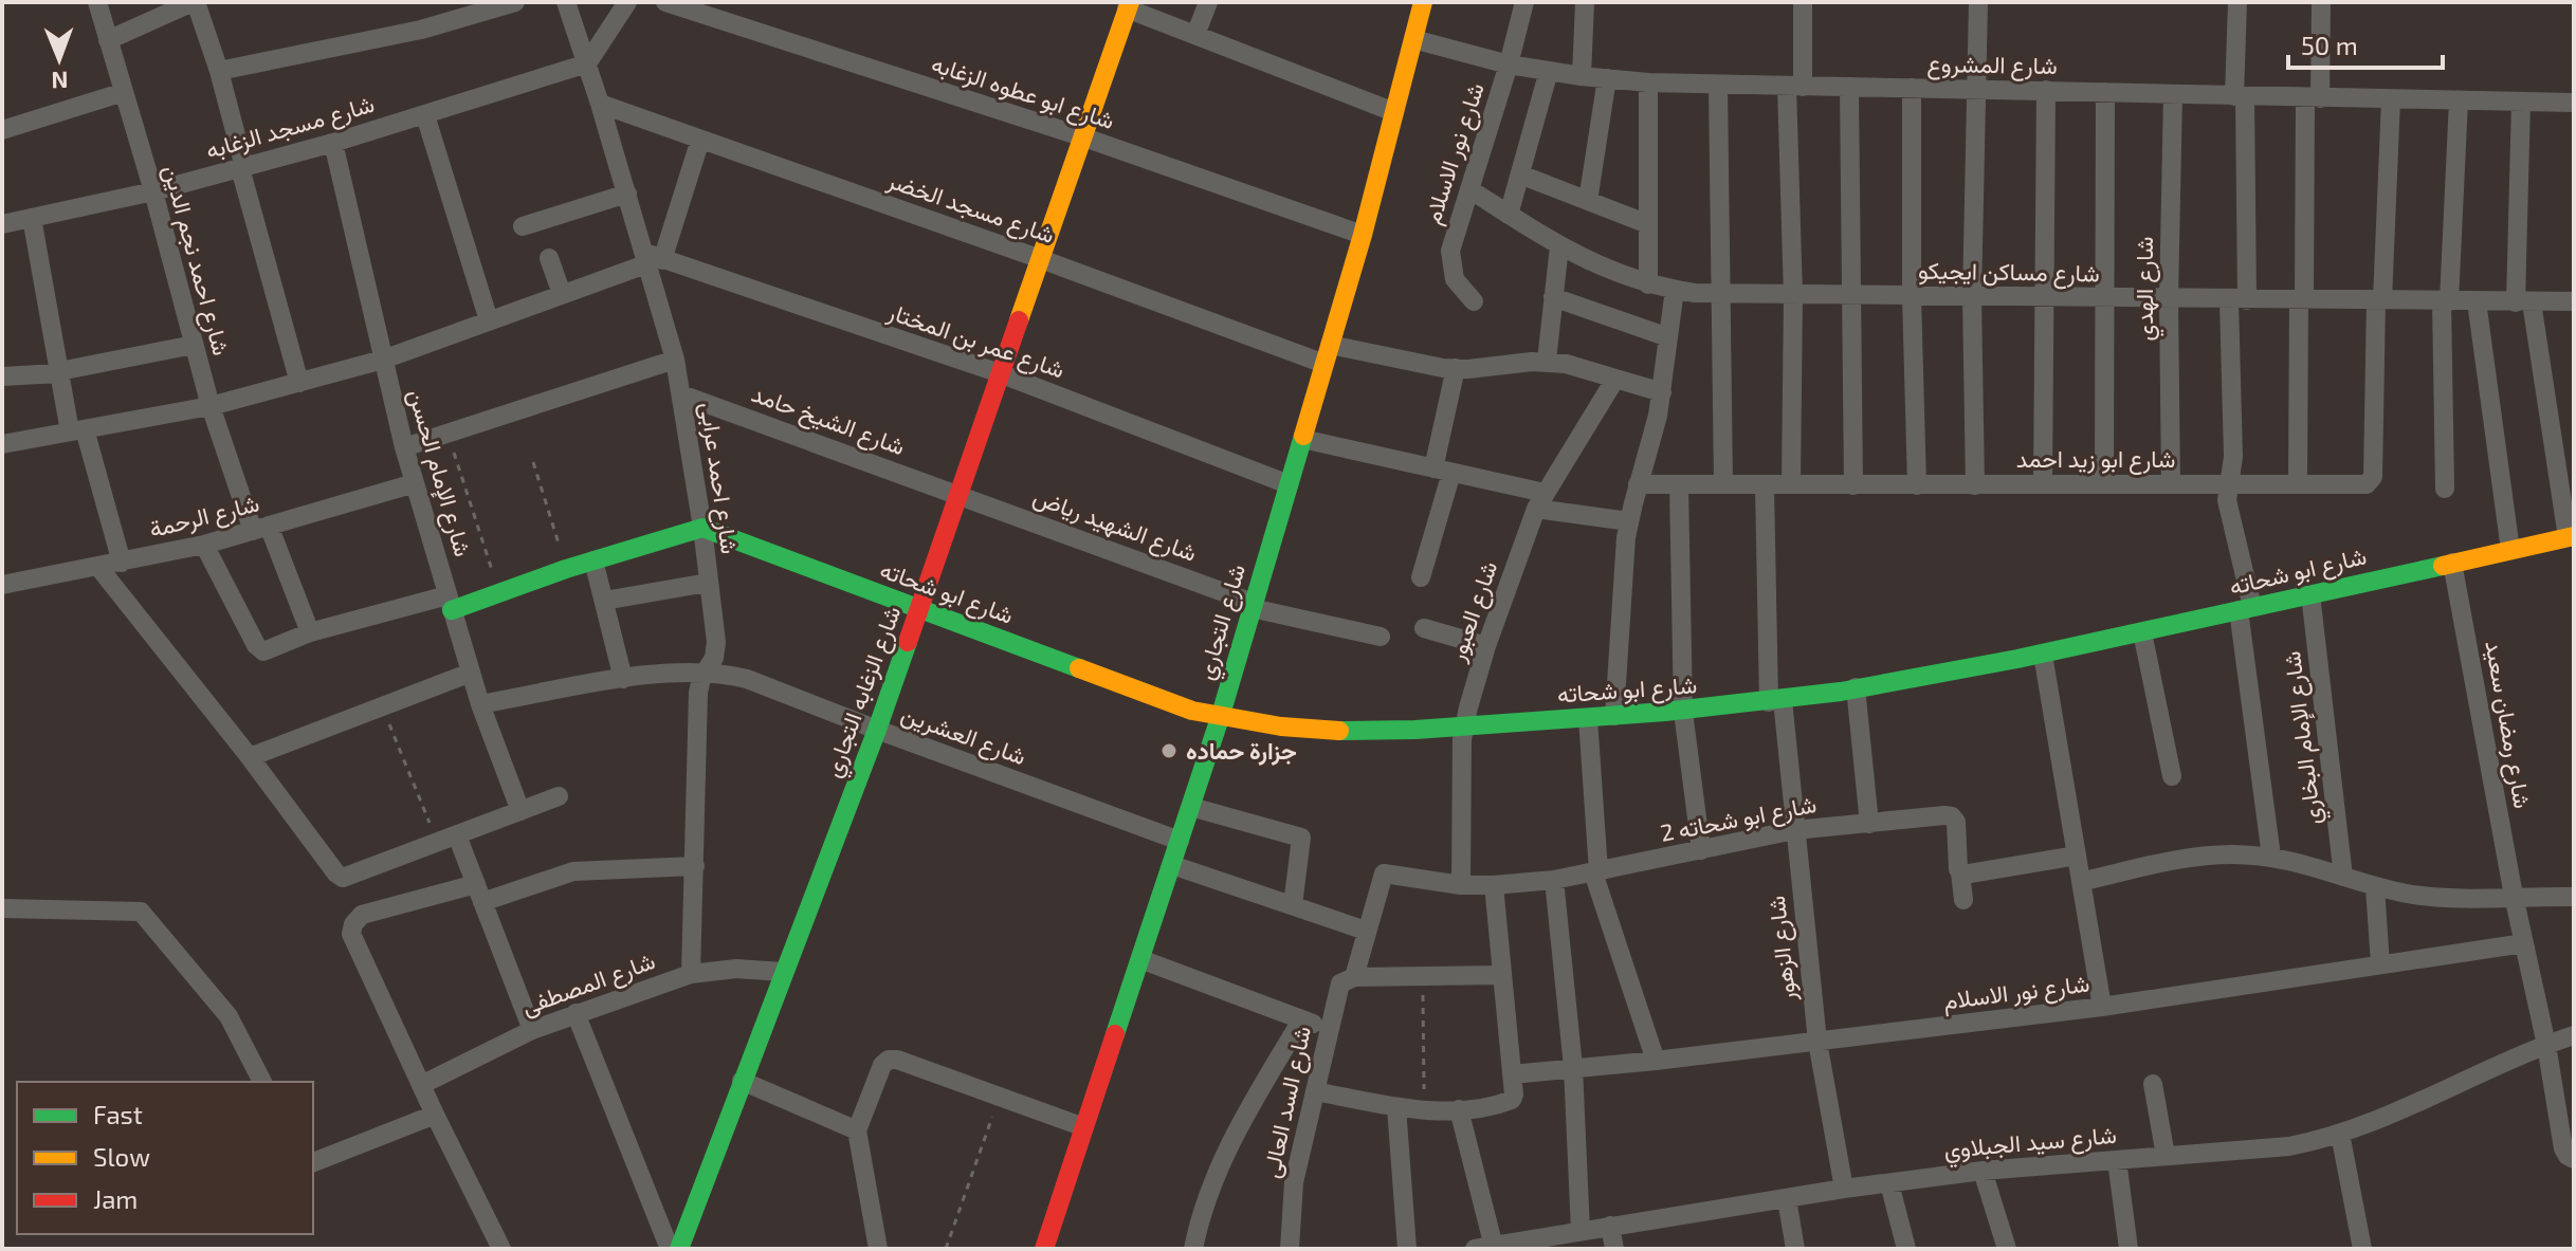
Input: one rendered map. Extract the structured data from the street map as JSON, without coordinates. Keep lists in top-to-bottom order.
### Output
{
  "streets": {
    "street": [
      "شارع المشروع",
      "شارع ابو عطوه الزغابه",
      "شارع مسجد الزغابه",
      "شارع نور الاسلام",
      "شارع مسجد الخضر",
      "شارع احمد نجم الدين",
      "شارع مساكن ايجيكو",
      "شارع الهدي",
      "شارع عمر بن المختار",
      "شارع الشيخ حامد",
      "شارع ابو زيد احمد",
      "شارع الإمام الحسن",
      "شارع احمد عرابى",
      "شارع الرحمة",
      "شارع الشهيد رياض",
      "شارع ابو شحاته",
      "شارع العبور",
      "شارع التجاري",
      "شارع الزغابه التجاري",
      "شارع رمضان سعيد",
      "شارع العشرين",
      "شارع الإمام البخاري",
      "شارع ابو شحاته 2",
      "شارع الزهور",
      "شارع المصطفى",
      "شارع السد العالى",
      "شارع سيد الجبلاوي"
    ]
  },
  "crossings": [
    ["شارع المشروع", "شارع نور الاسلام"],
    ["شارع المشروع", "شارع الهدي"],
    ["شارع المشروع", "شارع التجاري"],
    ["شارع ابو عطوه الزغابه", "شارع التجاري"],
    ["شارع ابو عطوه الزغابه", "شارع الزغابه التجاري"],
    ["شارع مسجد الزغابه", "شارع احمد نجم الدين"],
    ["شارع مسجد الزغابه", "شارع الإمام الحسن"],
    ["شارع مسجد الزغابه", "شارع احمد عرابى"],
    ["شارع نور الاسلام", "شارع مساكن ايجيكو"],
    ["شارع نور الاسلام", "شارع رمضان سعيد"],
    ["شارع نور الاسلام", "شارع الزهور"],
    ["شارع مسجد الخضر", "شارع احمد عرابى"],
    ["شارع مسجد الخضر", "شارع العبور"],
    ["شارع مسجد الخضر", "شارع التجاري"],
    ["شارع مسجد الخضر", "شارع الزغابه التجاري"],
    ["شارع احمد نجم الدين", "شارع الرحمة"],
    ["شارع مساكن ايجيكو", "شارع الهدي"],
    ["شارع مساكن ايجيكو", "شارع ابو زيد احمد"],
    ["شارع الهدي", "شارع ابو زيد احمد"],
    ["شارع عمر بن المختار", "شارع احمد عرابى"],
    ["شارع عمر بن المختار", "شارع التجاري"],
    ["شارع عمر بن المختار", "شارع الزغابه التجاري"],
    ["شارع الشيخ حامد", "شارع احمد عرابى"],
    ["شارع الشيخ حامد", "شارع الشهيد رياض"],
    ["شارع الشيخ حامد", "شارع الزغابه التجاري"],
    ["شارع ابو زيد احمد", "شارع الزهور"],
    ["شارع الإمام الحسن", "شارع الرحمة"],
    ["شارع الإمام الحسن", "شارع العشرين"],
    ["شارع احمد عرابى", "شارع ابو شحاته"],
    ["شارع احمد عرابى", "شارع العشرين"],
    ["شارع احمد عرابى", "شارع المصطفى"],
    ["شارع الشهيد رياض", "شارع التجاري"],
    ["شارع الشهيد رياض", "شارع الزغابه التجاري"],
    ["شارع ابو شحاته", "شارع العبور"],
    ["شارع ابو شحاته", "شارع التجاري"],
    ["شارع ابو شحاته", "شارع الزغابه التجاري"],
    ["شارع ابو شحاته", "شارع رمضان سعيد"],
    ["شارع ابو شحاته", "شارع الإمام البخاري"],
    ["شارع ابو شحاته", "شارع الزهور"],
    ["شارع العبور", "شارع ابو شحاته 2"],
    ["شارع التجاري", "شارع العشرين"],
    ["شارع الزغابه التجاري", "شارع العشرين"],
    ["شارع الزغابه التجاري", "شارع المصطفى"],
    ["شارع رمضان سعيد", "شارع سيد الجبلاوي"],
    ["شارع ابو شحاته 2", "شارع الزهور"],
    ["شارع ابو شحاته 2", "شارع السد العالى"],
    ["شارع الزهور", "شارع سيد الجبلاوي"]
  ],
  "places": ["جزارة حماده"],
  "legend": ["Fast", "Slow", "Jam"],
  "scale_bar": "50 m",
  "north": "bottom"
}
